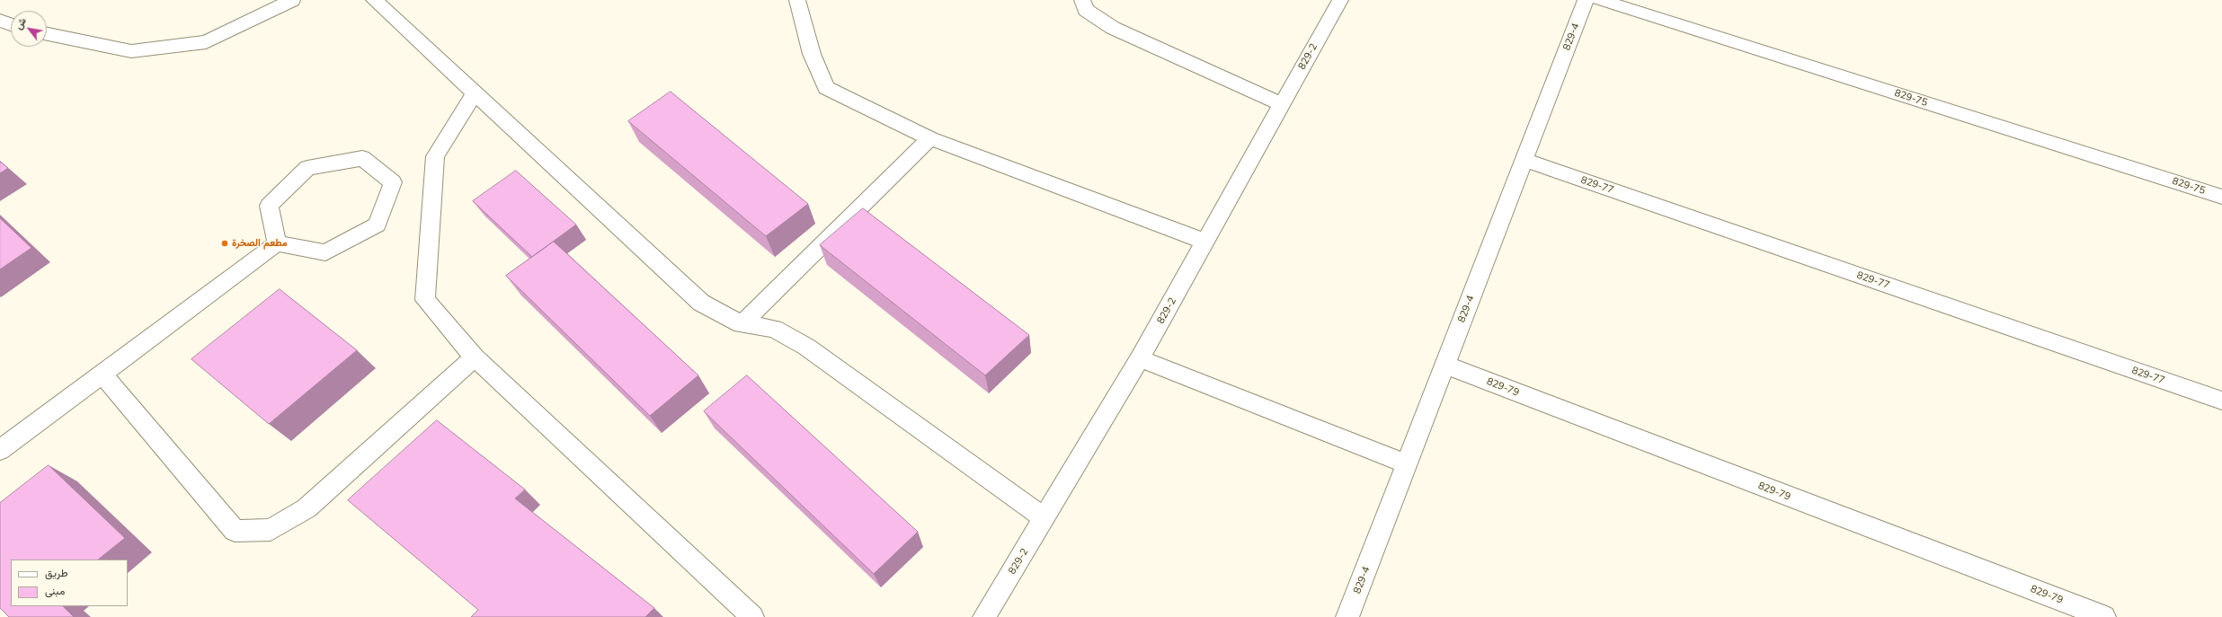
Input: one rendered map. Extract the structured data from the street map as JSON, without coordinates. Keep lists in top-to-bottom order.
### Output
{
  "streets": {
    "street": [
      "829-4",
      "829-2",
      "829-75",
      "829-77",
      "829-79"
    ]
  },
  "crossings": [
    ["829-4", "829-77"],
    ["829-4", "829-79"]
  ],
  "places": ["مطعم الصخرة"],
  "legend": ["طريق", "مبنى"],
  "north": "top left"
}
